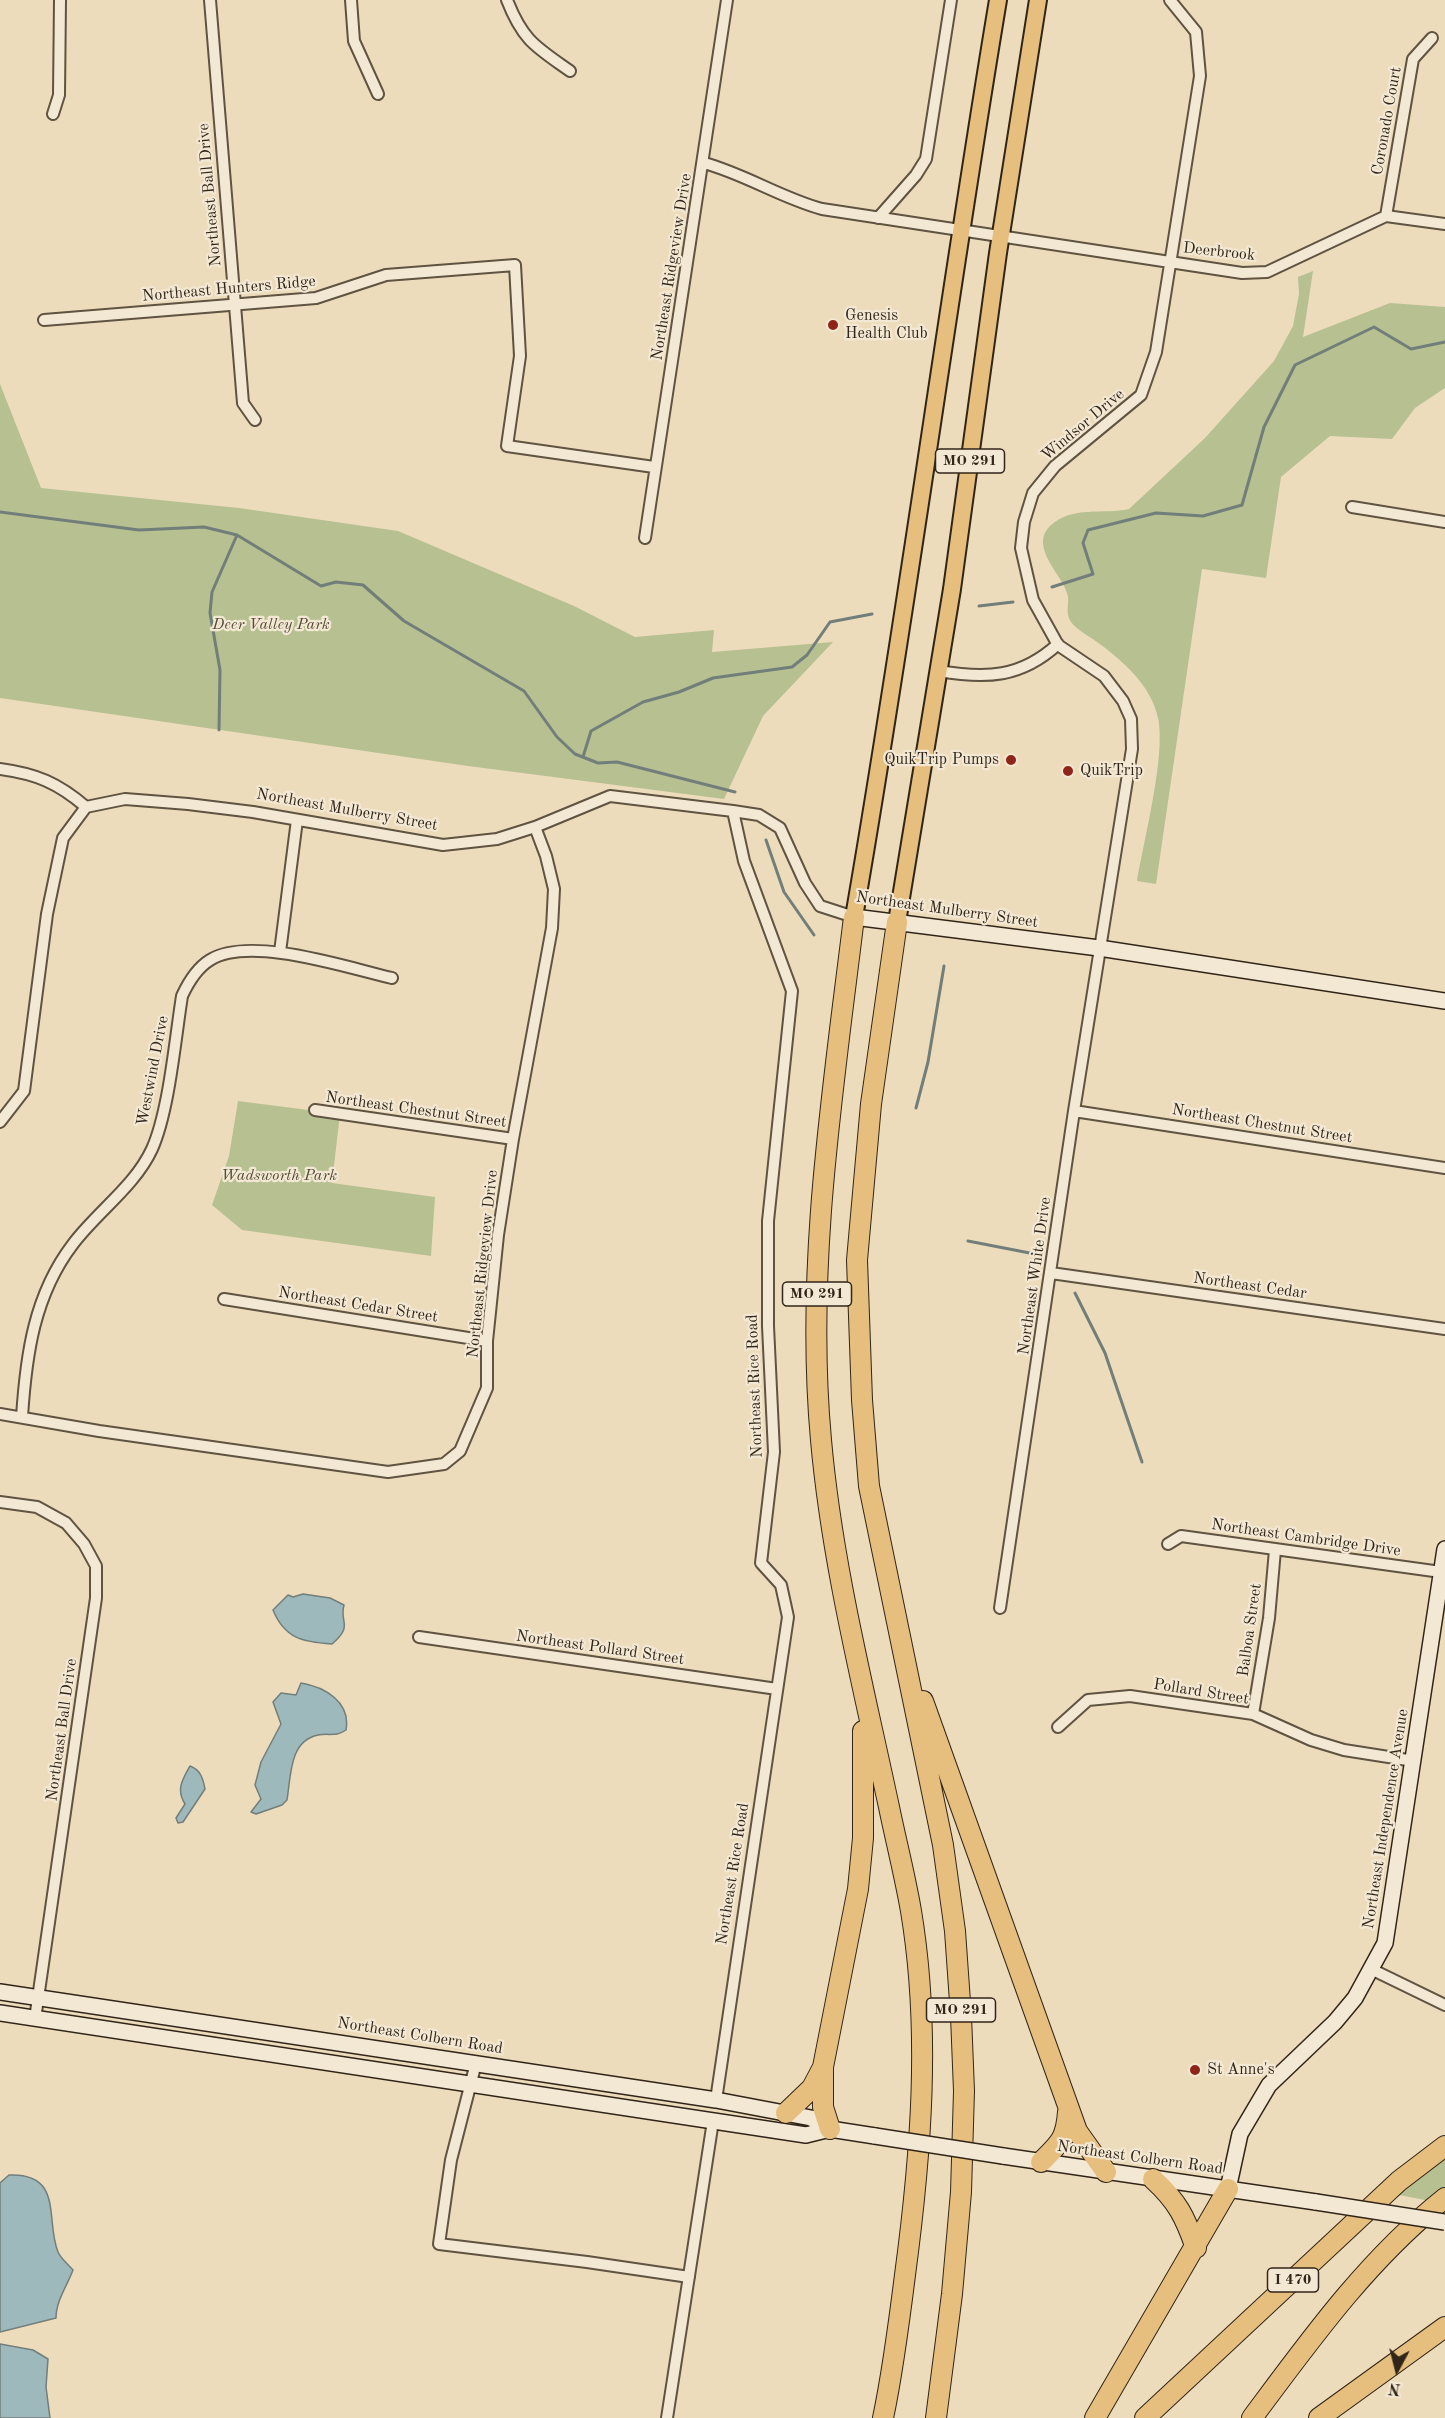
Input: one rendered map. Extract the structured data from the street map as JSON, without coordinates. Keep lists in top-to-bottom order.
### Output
{
  "streets": {
    "highway": ["MO 291", "I 470"],
    "main road": ["Northeast Mulberry Street", "Northeast Independence Avenue", "Northeast Colbern Road"],
    "street": [
      "Coronado Court",
      "Northeast Ball Drive",
      "Deerbrook",
      "Northeast Ridgeview Drive",
      "Northeast Hunters Ridge",
      "Windsor Drive",
      "Westwind Drive",
      "Northeast Chestnut Street",
      "Northeast White Drive",
      "Northeast Cedar",
      "Northeast Cedar Street",
      "Northeast Rice Road",
      "Northeast Cambridge Drive",
      "Balboa Street",
      "Northeast Pollard Street",
      "Pollard Street"
    ]
  },
  "crossings": [
    ["Coronado Court", "Deerbrook"],
    ["Northeast Ball Drive", "Northeast Hunters Ridge"],
    ["Northeast Ball Drive", "Northeast Colbern Road"],
    ["Deerbrook", "Northeast Ridgeview Drive"],
    ["Deerbrook", "Windsor Drive"],
    ["Deerbrook", "MO 291"],
    ["Northeast Ridgeview Drive", "Northeast Hunters Ridge"],
    ["Northeast Ridgeview Drive", "Northeast Mulberry Street"],
    ["Northeast Ridgeview Drive", "Westwind Drive"],
    ["Northeast Ridgeview Drive", "Northeast Chestnut Street"],
    ["Northeast Ridgeview Drive", "Northeast Cedar Street"],
    ["Windsor Drive", "Northeast Mulberry Street"],
    ["Windsor Drive", "Northeast White Drive"],
    ["MO 291", "Northeast Mulberry Street"],
    ["Northeast Mulberry Street", "Northeast White Drive"],
    ["Northeast Mulberry Street", "Northeast Rice Road"],
    ["Northeast Chestnut Street", "Northeast White Drive"],
    ["Northeast White Drive", "Northeast Cedar"],
    ["Northeast Rice Road", "Northeast Pollard Street"],
    ["Northeast Rice Road", "Northeast Colbern Road"],
    ["Northeast Cambridge Drive", "Balboa Street"],
    ["Northeast Cambridge Drive", "Northeast Independence Avenue"],
    ["Balboa Street", "Pollard Street"],
    ["Pollard Street", "Northeast Independence Avenue"],
    ["Northeast Independence Avenue", "Northeast Colbern Road"]
  ],
  "parks": ["Deer Valley Park", "Wadsworth Park"],
  "places": [
    "Genesis Health Club",
    "QuikTrip Pumps",
    "QuikTrip",
    "St Anne's"
  ],
  "north": "bottom"
}
